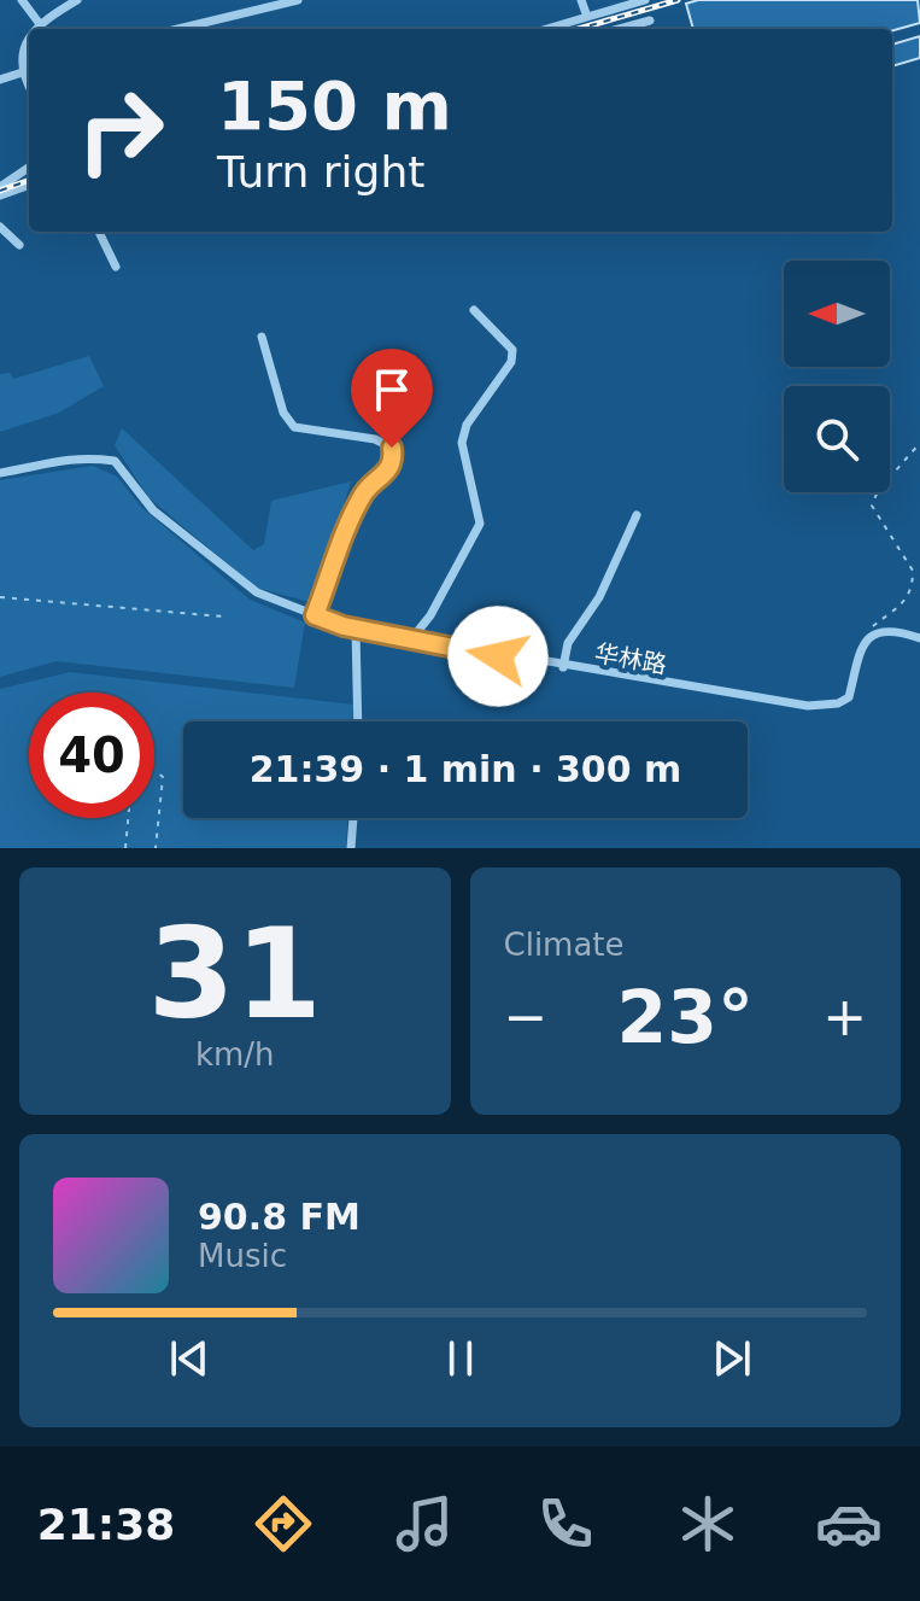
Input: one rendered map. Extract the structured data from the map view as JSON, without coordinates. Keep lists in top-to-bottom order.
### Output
{
  "streets": {
    "street": ["华林路"]
  },
  "north": "left",
  "page": {
    "turn": ["150 m", "Turn right"],
    "limit": "40",
    "trip": "21:39 · 1 min · 300 m",
    "tile": [
      ["31", "km/h"],
      "Climate"
    ],
    "heat": ["−", "23°", "+"],
    "song": ["90.8 FM", "Music"],
    "tabs": "21:38"
  }
}
